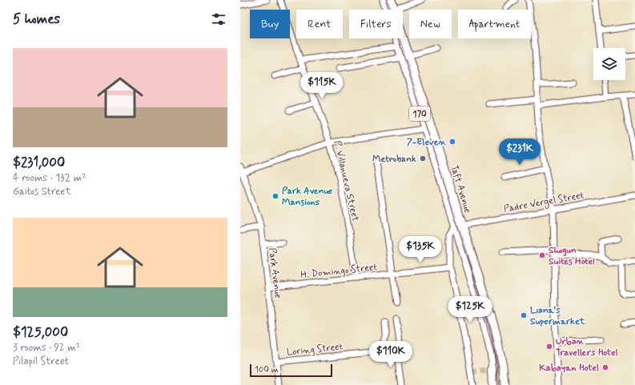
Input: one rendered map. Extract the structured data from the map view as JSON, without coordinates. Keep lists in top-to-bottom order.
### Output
{
  "streets": {
    "main road": ["170", "Taft Avenue"],
    "street": [
      "P. Villanueva Street",
      "Padre Vergel Street",
      "H. Domingo Street",
      "Park Avenue",
      "Loring Street"
    ]
  },
  "crossings": [
    ["P. Villanueva Street", "H. Domingo Street"],
    ["Taft Avenue", "Padre Vergel Street"],
    ["H. Domingo Street", "Park Avenue"],
    ["Park Avenue", "Loring Street"]
  ],
  "places": [
    "7-Eleven",
    "Metrobank",
    "Park Avenue Mansions",
    "Shogun Suites Hotel",
    "Liana's Supermarket",
    "Urban Travellers Hotel",
    "Kabayan Hotel"
  ],
  "scale_bar": "100 m",
  "page": {
    "heading": "5 homes",
    "chip": [
      "Buy",
      "Rent",
      "Filters",
      "New",
      "Apartment"
    ],
    "list": [
      {
        "name": "$231,000",
        "note": "4 rooms · 132 m² · Gaitos Street"
      },
      {
        "name": "$125,000",
        "note": "3 rooms · 92 m² · Pilapil Street"
      }
    ],
    "price": [
      "$115K",
      "$231K",
      "$135K",
      "$125K",
      "$110K"
    ],
    "scale": "100 m"
  }
}
